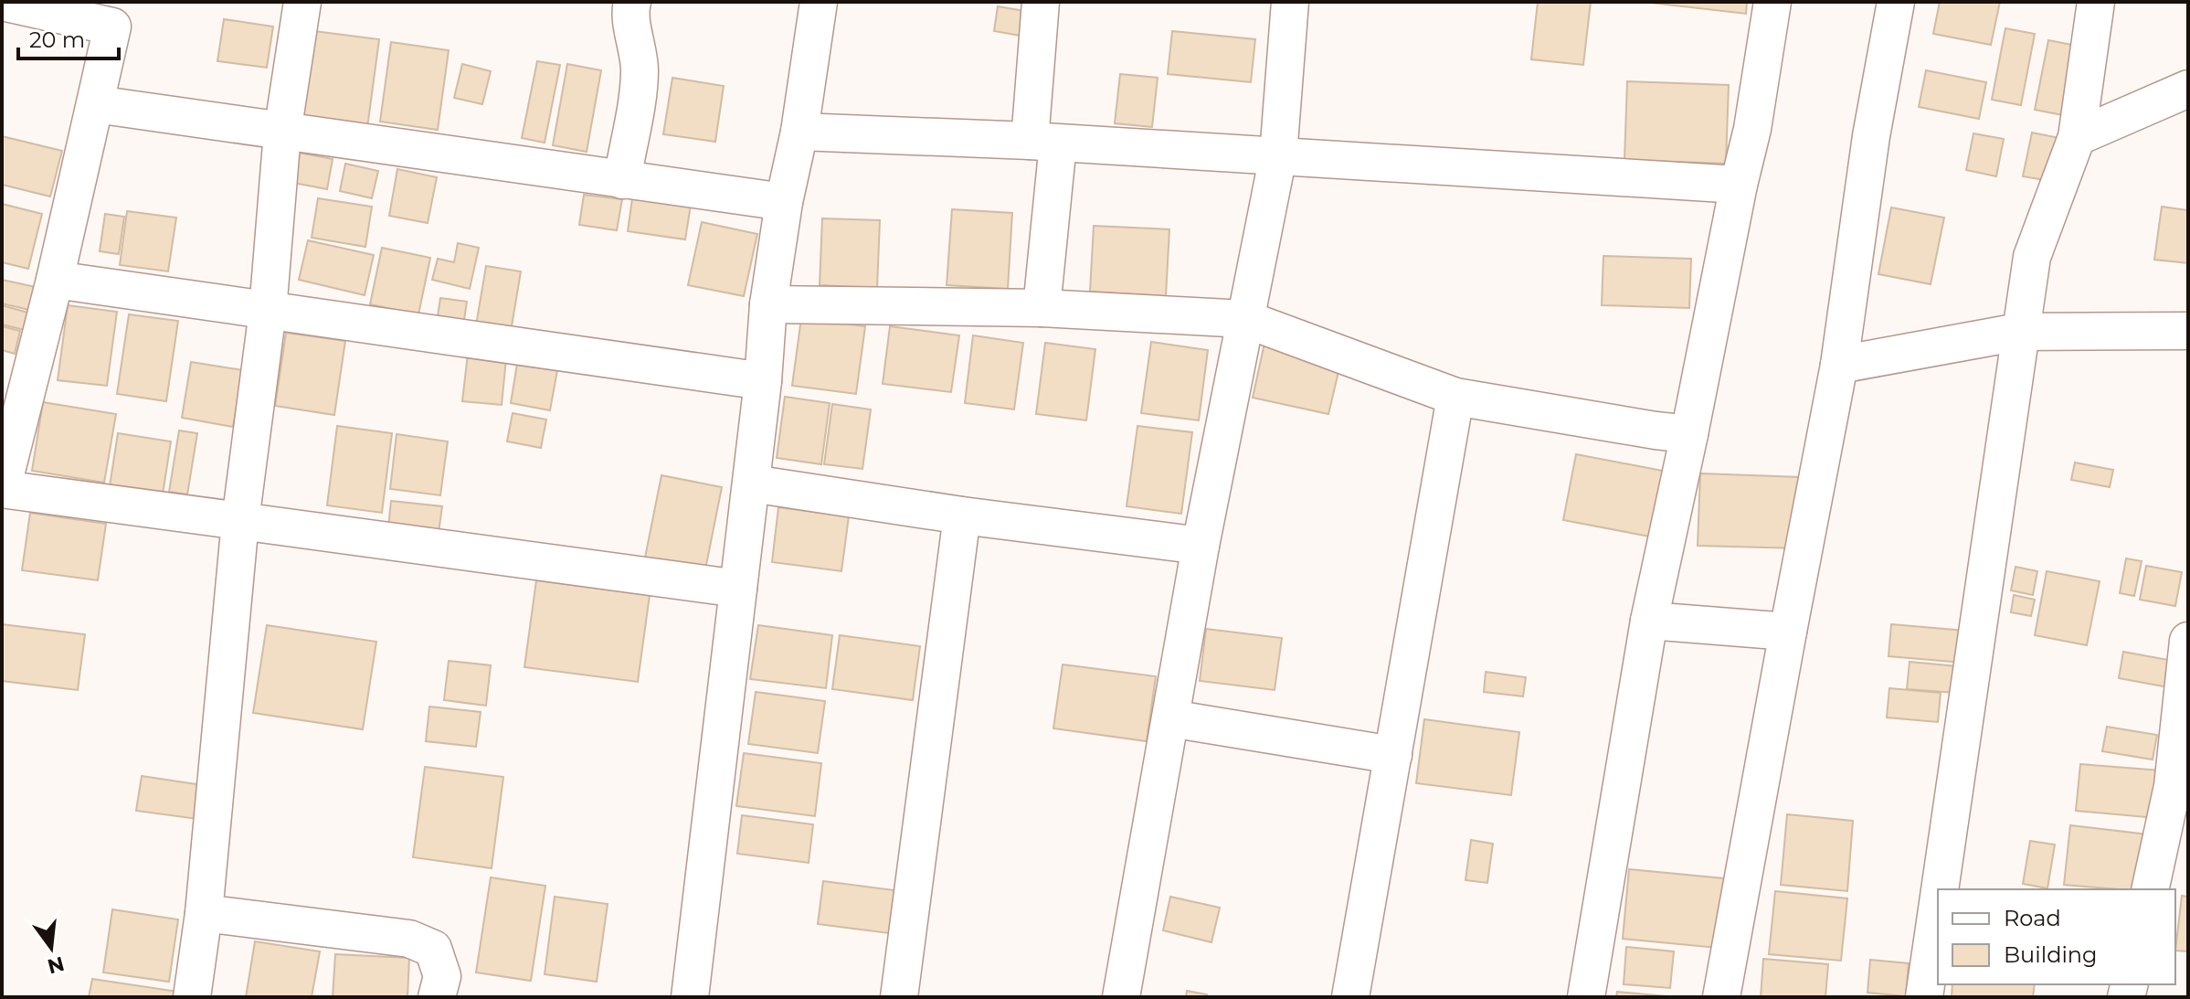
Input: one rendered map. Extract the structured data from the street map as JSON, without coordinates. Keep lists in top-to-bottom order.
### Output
{
  "legend": ["Road", "Building"],
  "scale_bar": "20 m",
  "north": "bottom"
}
